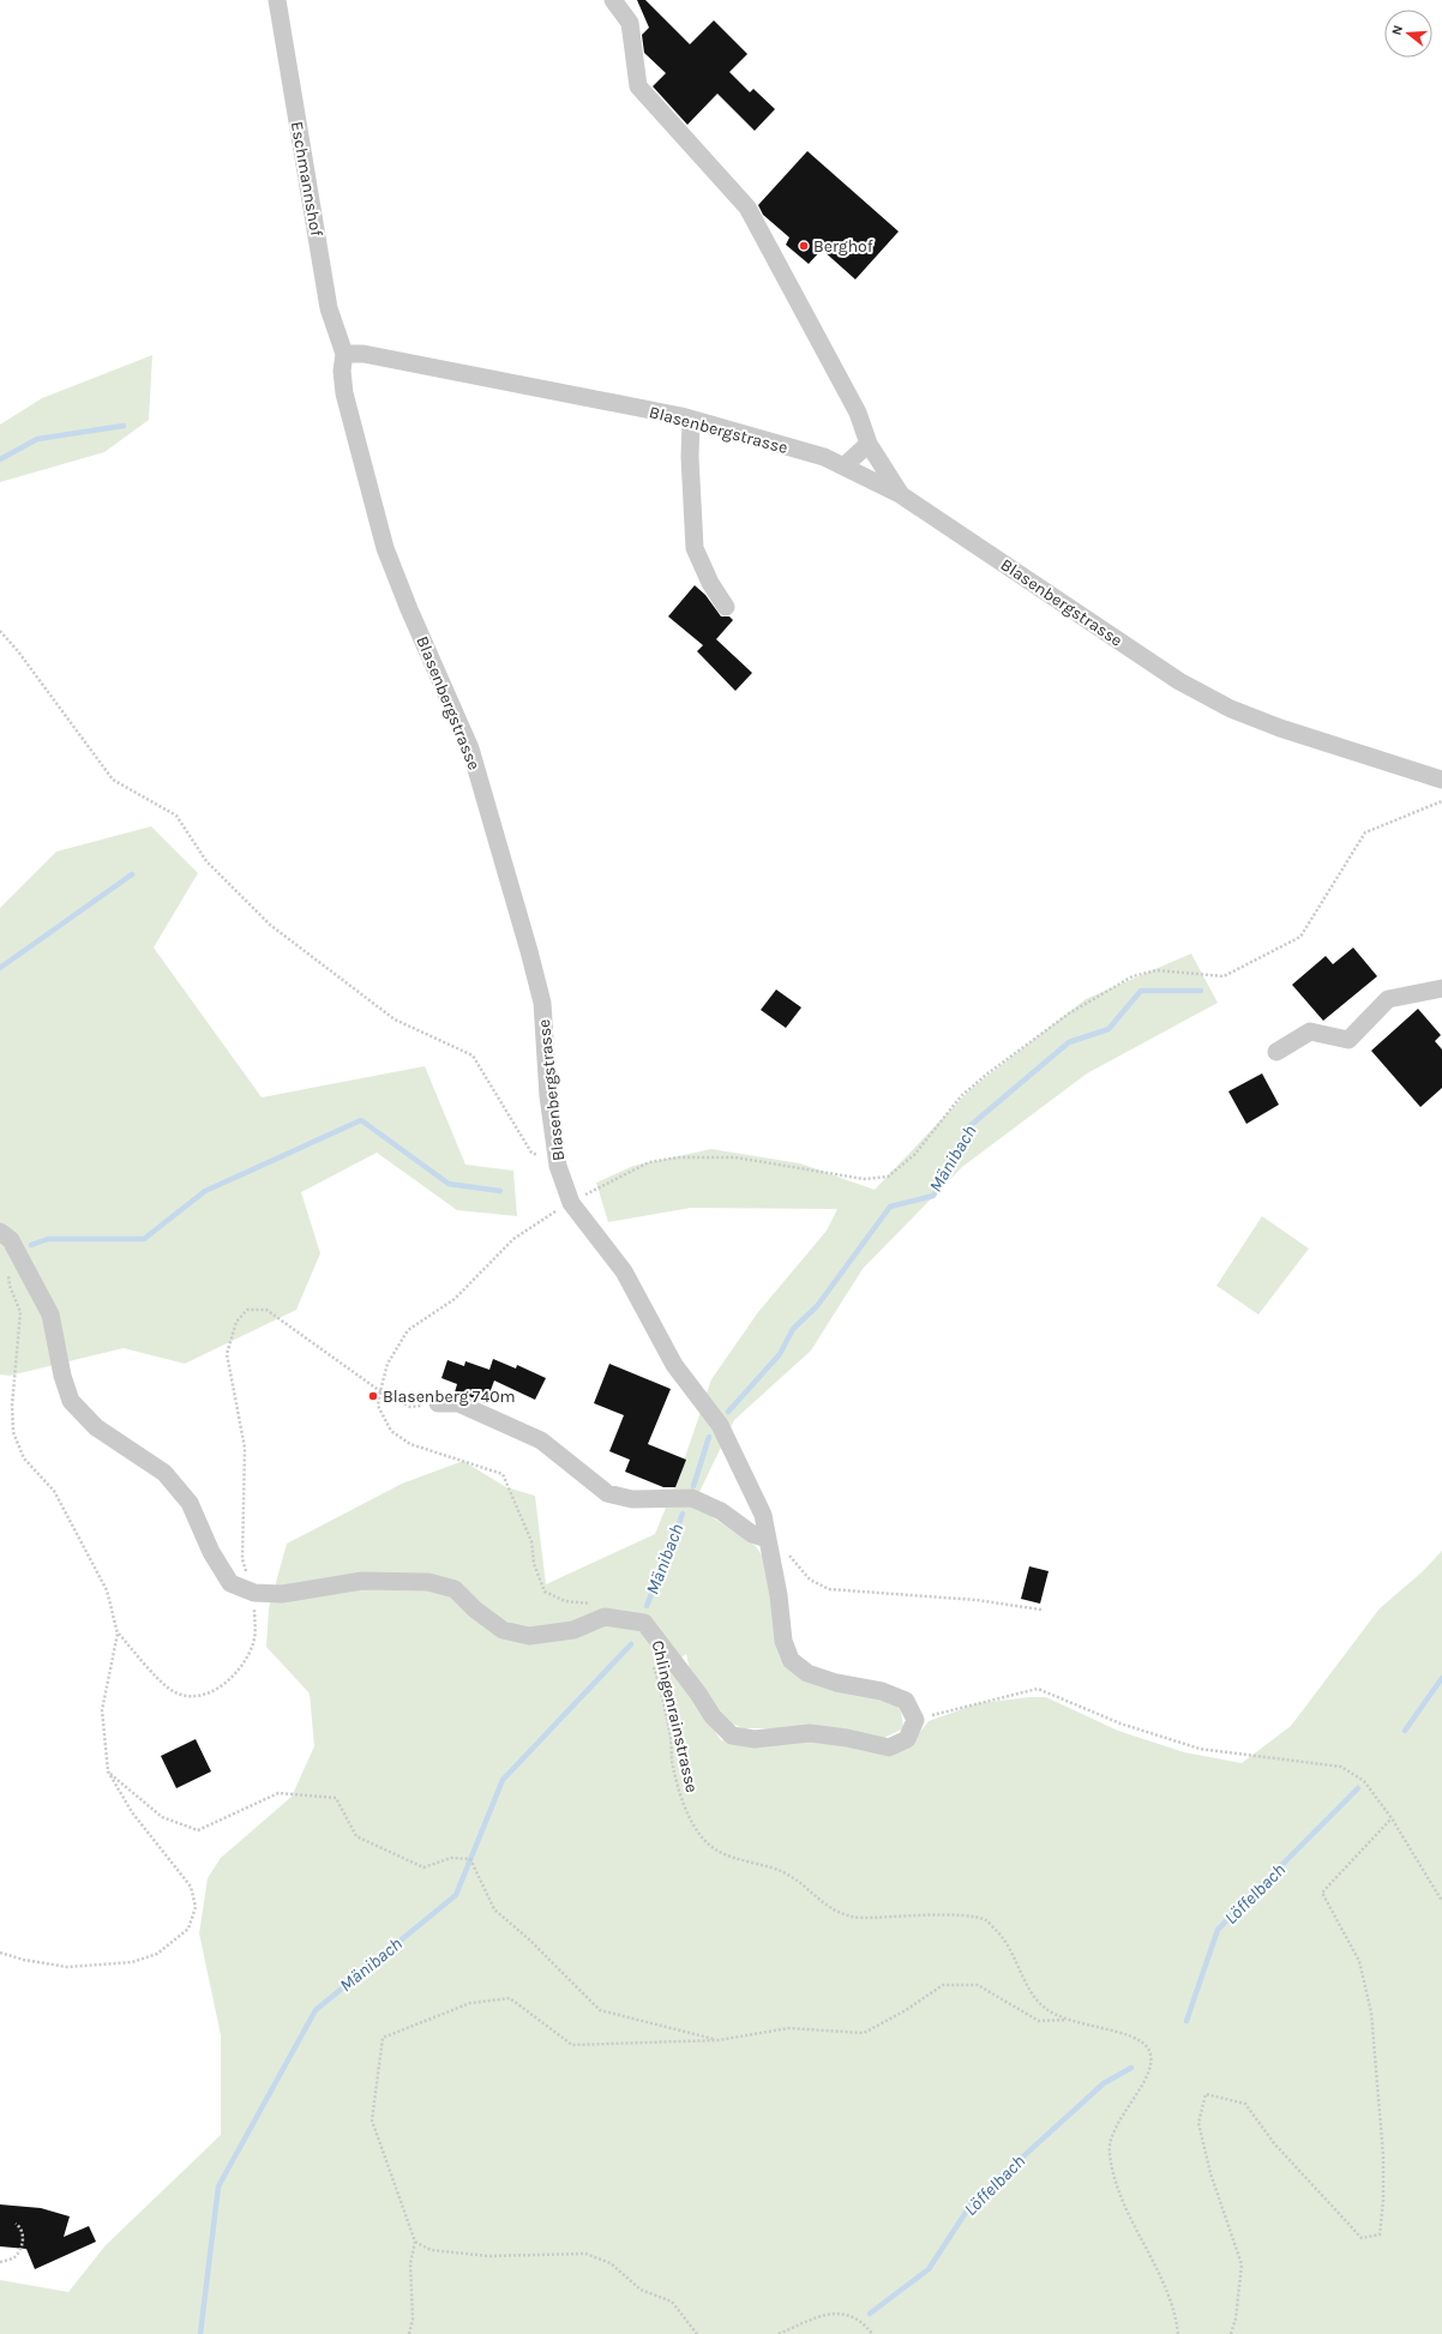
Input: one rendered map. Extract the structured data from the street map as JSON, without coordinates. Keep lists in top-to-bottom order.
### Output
{
  "streets": {
    "street": ["Eschmannshof", "Blasenbergstrasse"],
    "path": ["Chlingenrainstrasse"]
  },
  "crossings": [
    ["Eschmannshof", "Blasenbergstrasse"]
  ],
  "water": ["Mänibach", "Löffelbach"],
  "places": ["Berghof", "Blasenberg 740m"],
  "north": "left"
}
